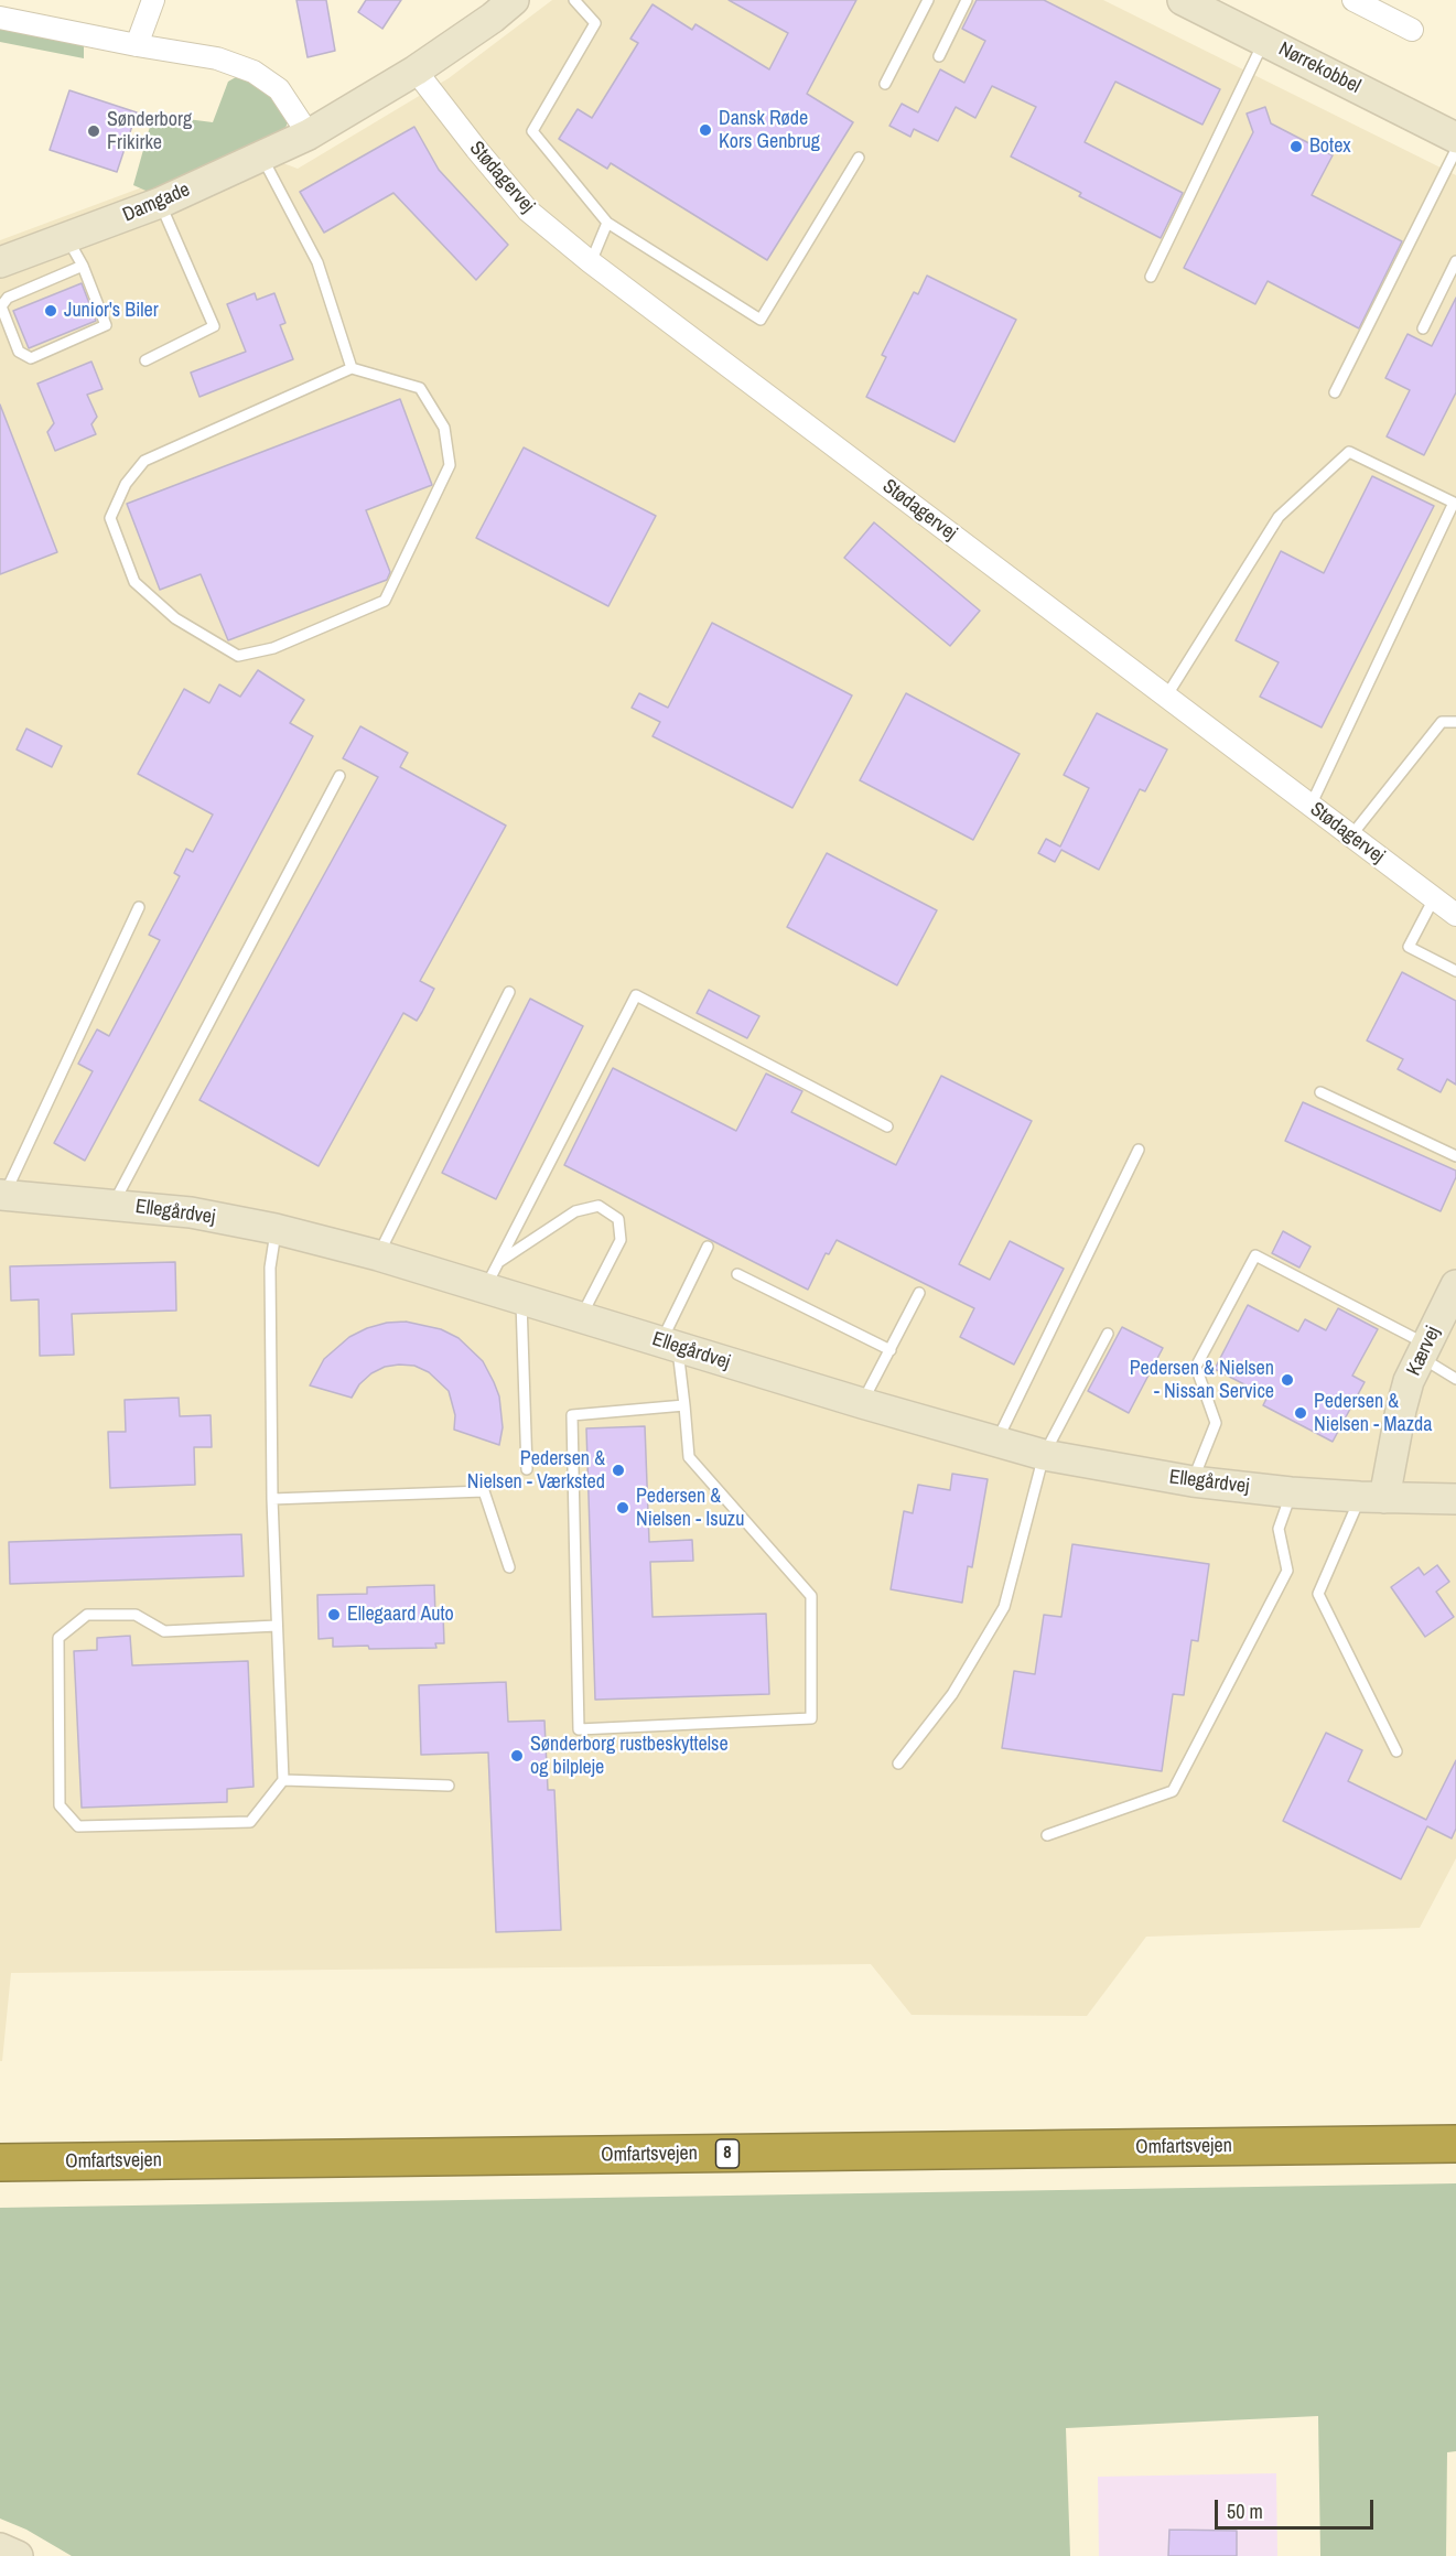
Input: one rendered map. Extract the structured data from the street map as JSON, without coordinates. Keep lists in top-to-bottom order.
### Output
{
  "streets": {
    "highway": ["Omfartsvejen", "8"],
    "street": [
      "Nørrekobbel",
      "Stødagervej",
      "Damgade",
      "Ellegårdvej",
      "Kærvej"
    ]
  },
  "crossings": [
    ["Stødagervej", "Damgade"],
    ["Ellegårdvej", "Kærvej"]
  ],
  "places": [
    "Dansk Røde Kors Genbrug",
    "Sønderborg Frikirke",
    "Botex",
    "Junior's Biler",
    "Pedersen & Nielsen - Nissan Service",
    "Pedersen & Nielsen - Mazda",
    "Pedersen & Nielsen - Værksted",
    "Pedersen & Nielsen - Isuzu",
    "Ellegaard Auto",
    "Sønderborg rustbeskyttelse og bilpleje"
  ],
  "scale_bar": "50 m"
}
